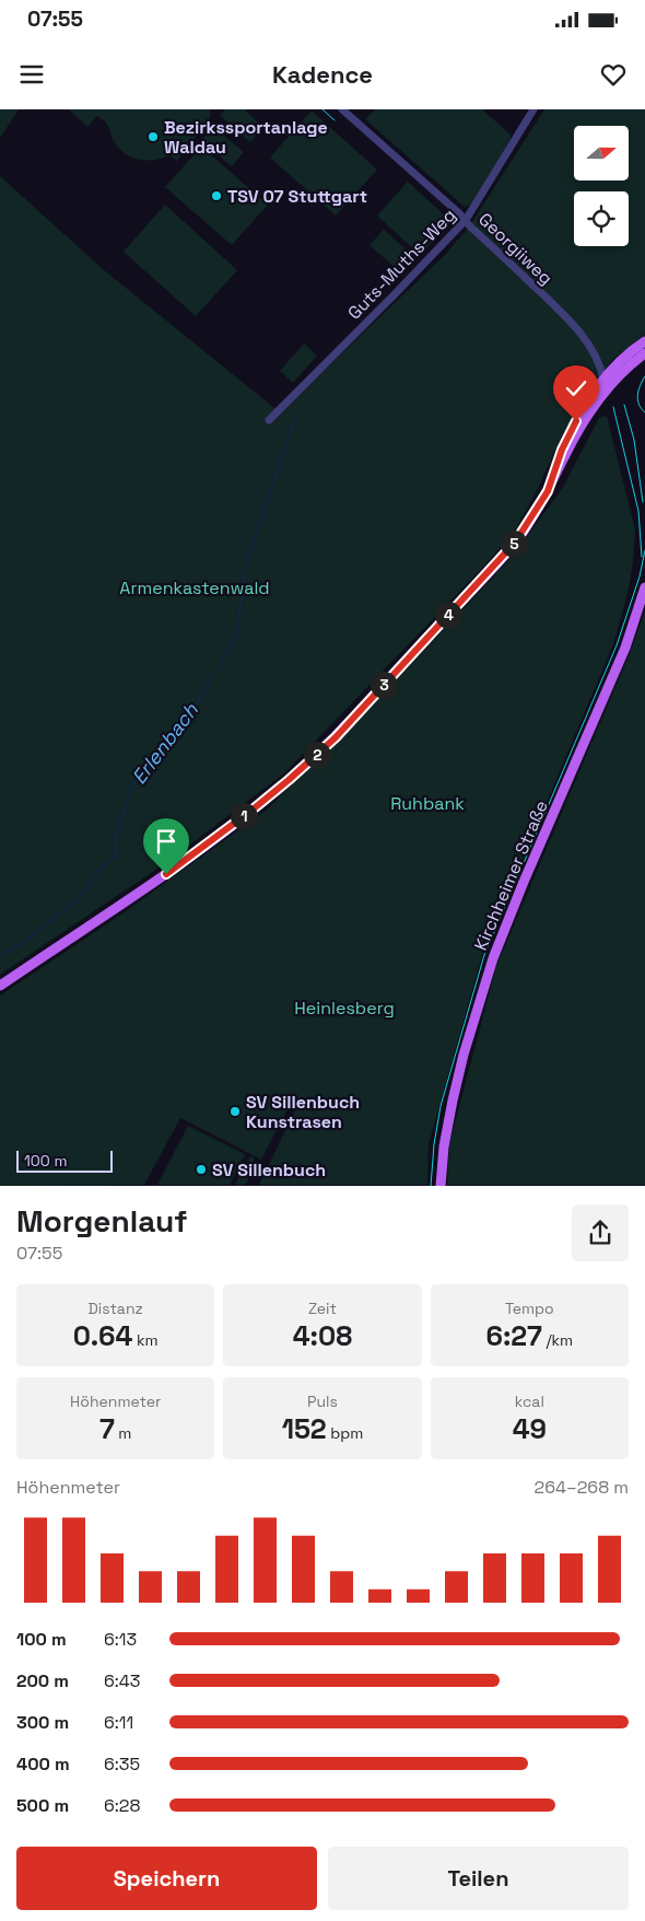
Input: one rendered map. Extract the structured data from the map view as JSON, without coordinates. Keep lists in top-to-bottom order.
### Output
{
  "streets": {
    "main road": ["Kirchheimer Straße"],
    "street": ["Georgiiweg", "Guts-Muths-Weg"]
  },
  "crossings": [
    ["Georgiiweg", "Guts-Muths-Weg"]
  ],
  "water": ["Erlenbach"],
  "parks": ["Armenkastenwald", "Ruhbank", "Heinlesberg"],
  "places": [
    "Bezirkssportanlage Waldau",
    "TSV 07 Stuttgart",
    "SV Sillenbuch Kunstrasen",
    "SV Sillenbuch"
  ],
  "scale_bar": "100 m",
  "north": "right",
  "page": {
    "status": "07:55",
    "header": "Kadence",
    "pins": [
      "5",
      "4",
      "3",
      "2",
      "1"
    ],
    "scale": "100 m",
    "heading": ["Morgenlauf", "07:55"],
    "stats": [
      ["Distanz", "0.64 km"],
      ["Zeit", "4:08"],
      ["Tempo", "6:27 /km"],
      ["Höhenmeter", "7 m"],
      ["Puls", "152 bpm"],
      ["kcal", "49"]
    ],
    "chart": ["Höhenmeter", "264–268 m"],
    "list": [
      {
        "name": "100 m",
        "note": "6:13"
      },
      {
        "name": "200 m",
        "note": "6:43"
      },
      {
        "name": "300 m",
        "note": "6:11"
      },
      {
        "name": "400 m",
        "note": "6:35"
      },
      {
        "name": "500 m",
        "note": "6:28"
      }
    ],
    "buttons": ["Speichern", "Teilen"]
  }
}
